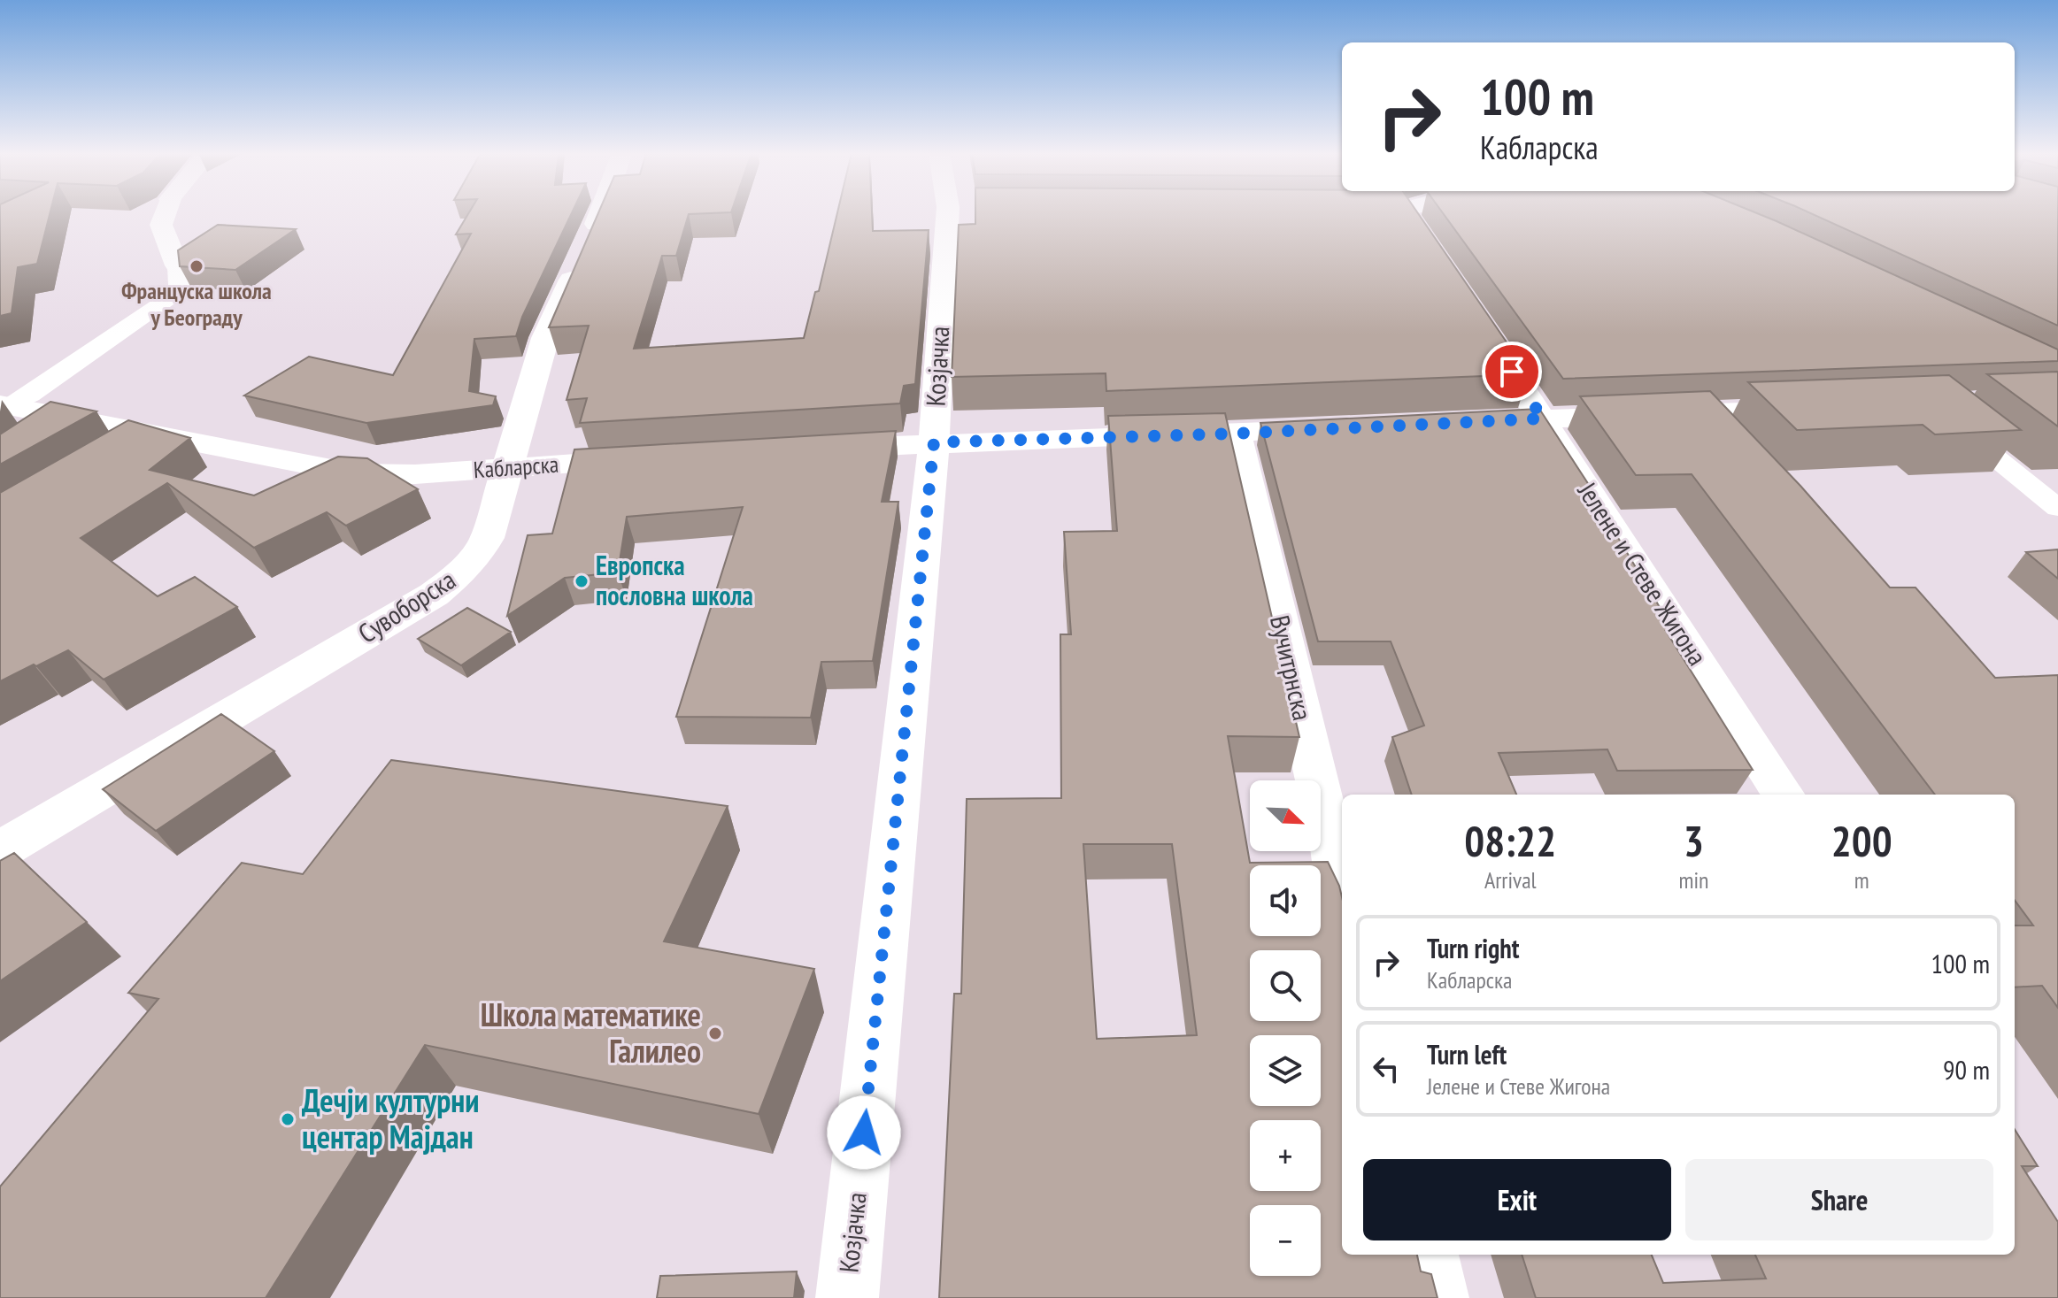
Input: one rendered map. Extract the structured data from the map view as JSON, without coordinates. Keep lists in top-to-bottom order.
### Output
{
  "streets": {
    "street": [
      "Козјачка",
      "Кабларска",
      "Јелене и Стеве Жигона",
      "Сувоборска",
      "Вучитрнска"
    ]
  },
  "crossings": [
    ["Кабларска", "Сувоборска"]
  ],
  "places": [
    "Француска школа у Београду",
    "Европска пословна школа",
    "Школа математике Галилео",
    "Дечји културни центар Мајдан"
  ],
  "north": "bottom right",
  "page": {
    "turn": ["100 m", "Кабларска"],
    "map_buttons": ["+", "−"],
    "eta": [
      "08:22",
      "Arrival",
      "3",
      "min",
      "200",
      "m"
    ],
    "list": [
      {
        "name": "Turn right",
        "note": "Кабларска",
        "value": "100 m"
      },
      {
        "name": "Turn left",
        "note": "Јелене и Стеве Жигона",
        "value": "90 m"
      }
    ],
    "buttons": ["Exit", "Share"]
  }
}
